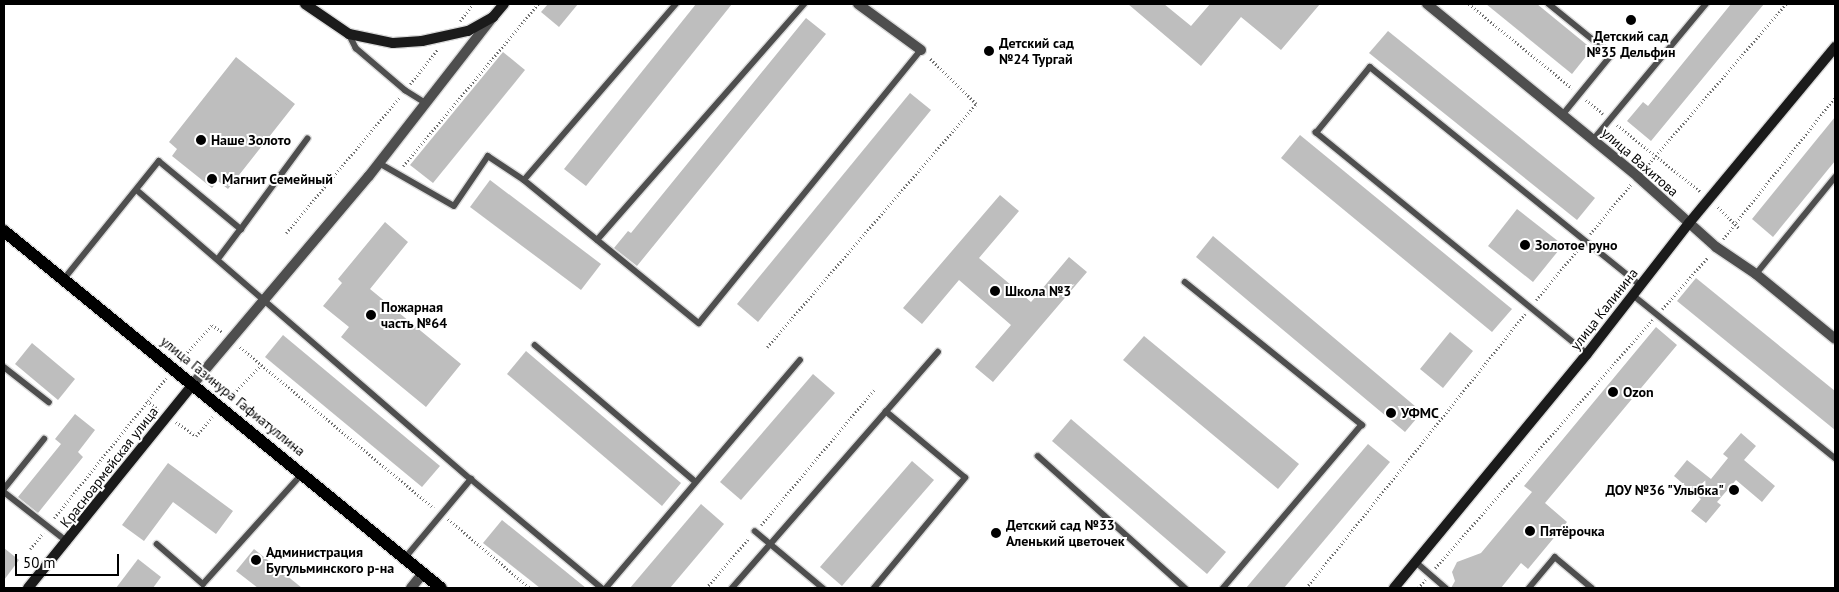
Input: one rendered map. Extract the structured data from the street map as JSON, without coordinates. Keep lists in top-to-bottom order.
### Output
{
  "streets": {
    "main road": ["улица Газинура Гафиатуллина"],
    "street": ["улица Вахитова", "улица Калинина", "Красноармейская улица"]
  },
  "crossings": [
    ["улица Вахитова", "улица Калинина"],
    ["улица Газинура Гафиатуллина", "Красноармейская улица"]
  ],
  "places": [
    "Детский сад №35 Дельфин",
    "Детский сад №24 Тургай",
    "Наше Золото",
    "Магнит Семейный",
    "Золотое руно",
    "Школа №3",
    "Пожарная часть №64",
    "Ozon",
    "УФМС",
    "ДОУ №36 \"Улыбка\"",
    "Пятёрочка",
    "Детский сад №33 Аленький цветочек",
    "Администрация Бугульминского р-на"
  ],
  "scale_bar": "50 m"
}
